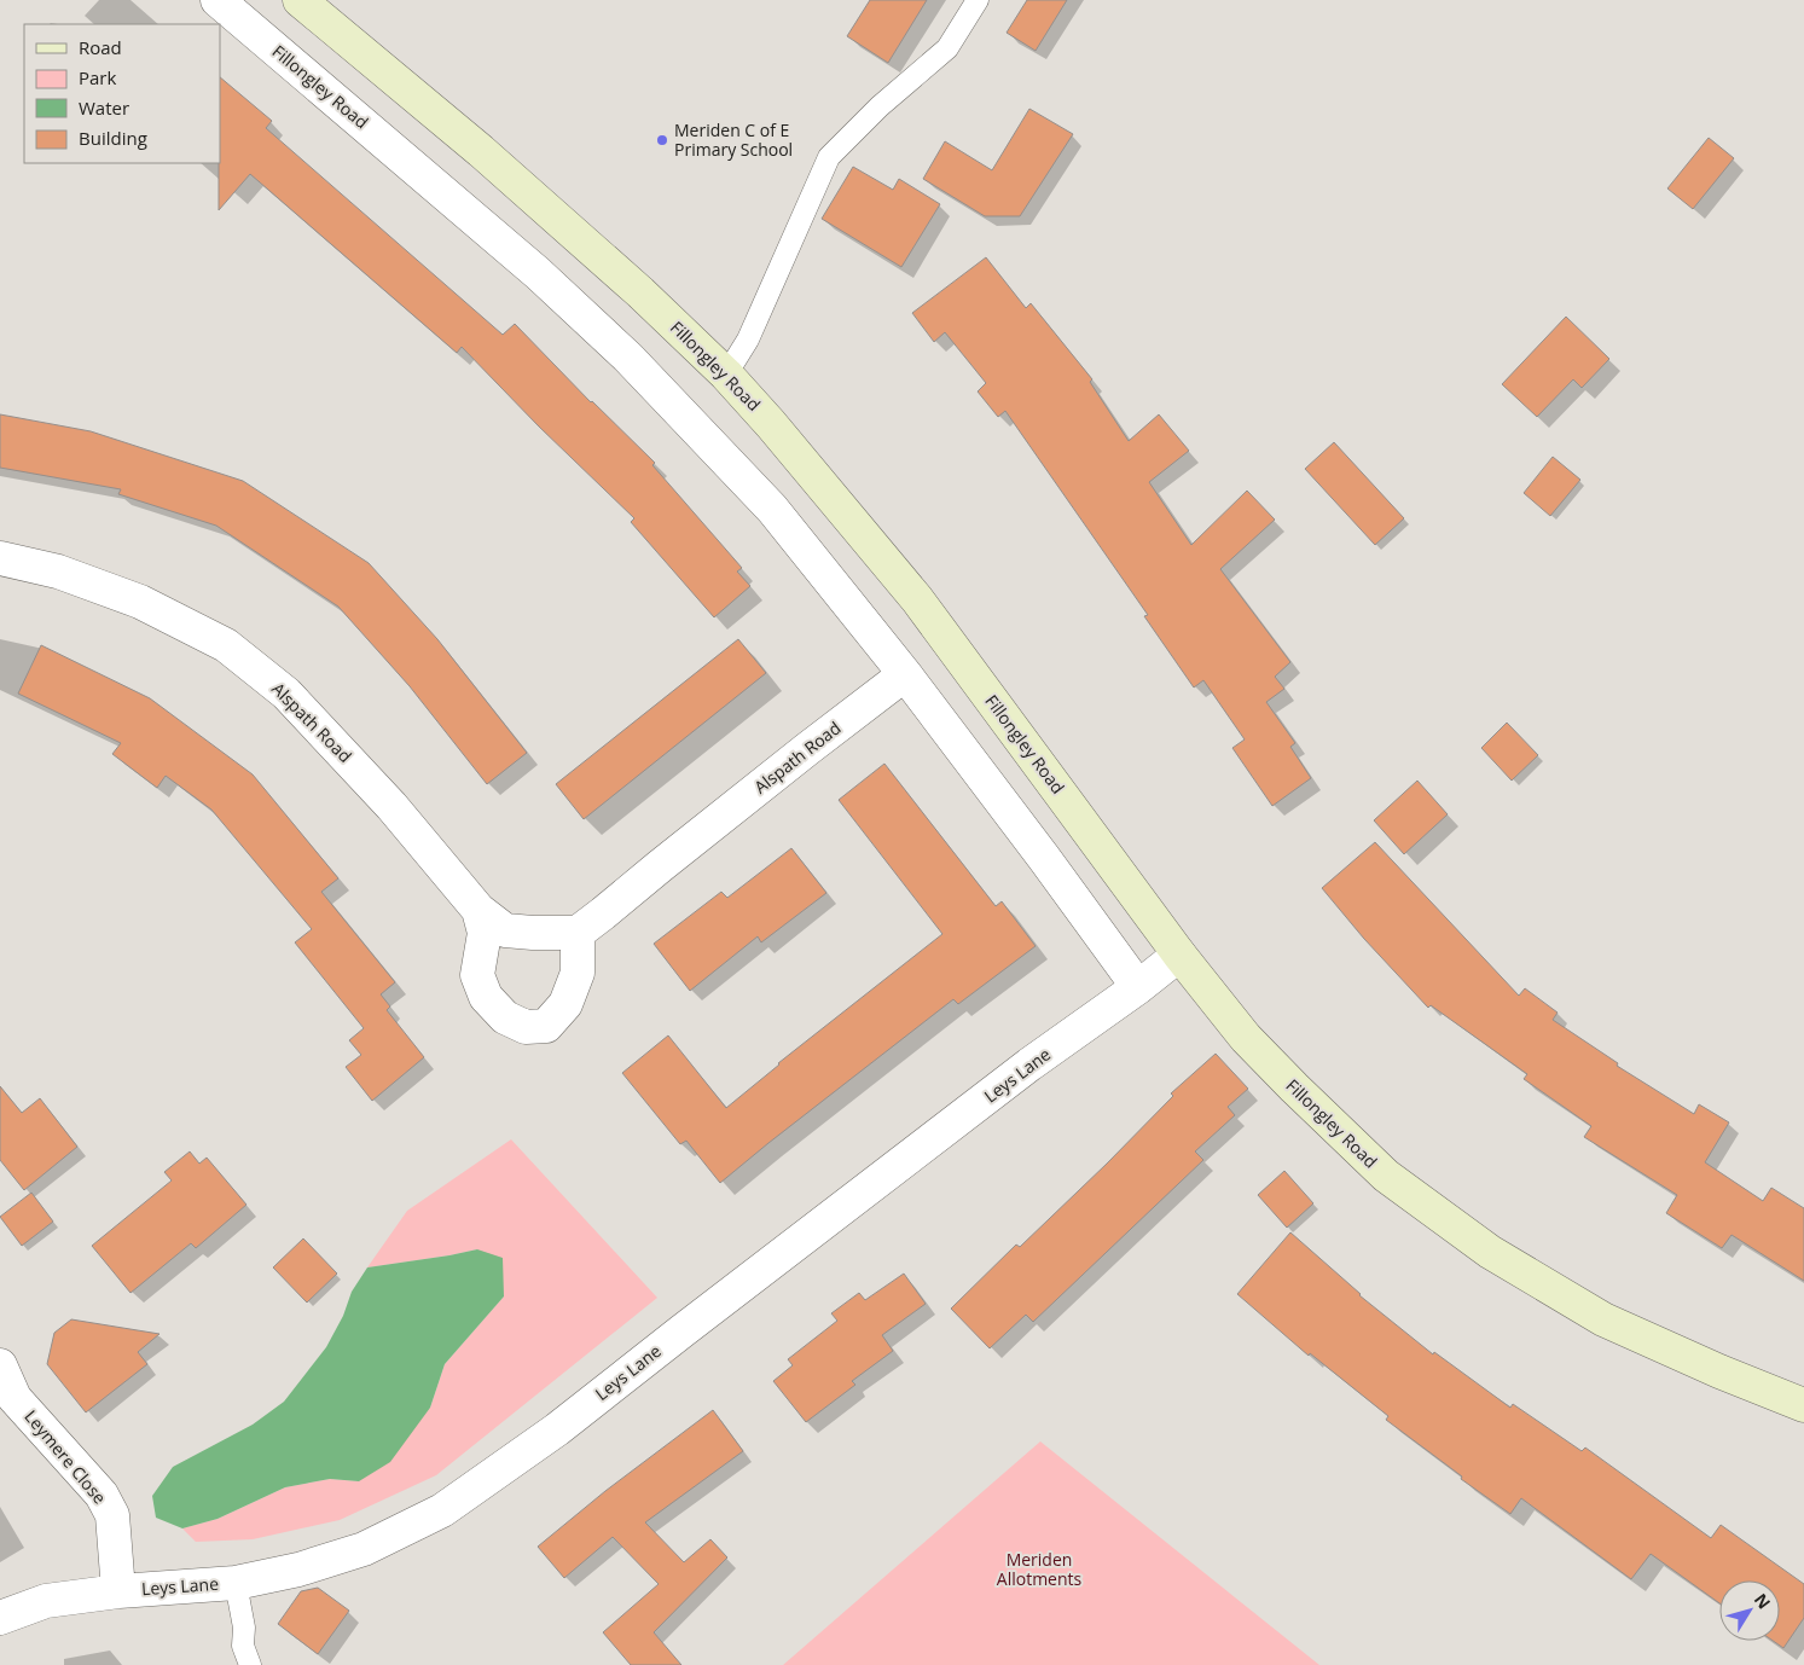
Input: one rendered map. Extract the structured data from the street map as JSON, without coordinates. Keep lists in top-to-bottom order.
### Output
{
  "streets": {
    "main road": ["Fillongley Road"],
    "street": ["Alspath Road", "Leys Lane", "Leymere Close"]
  },
  "crossings": [
    ["Fillongley Road", "Alspath Road"],
    ["Fillongley Road", "Leys Lane"],
    ["Leys Lane", "Leymere Close"]
  ],
  "parks": ["Meriden Allotments"],
  "places": ["Meriden C of E Primary School"],
  "legend": [
    "Road",
    "Park",
    "Water",
    "Building"
  ],
  "north": "top right"
}
